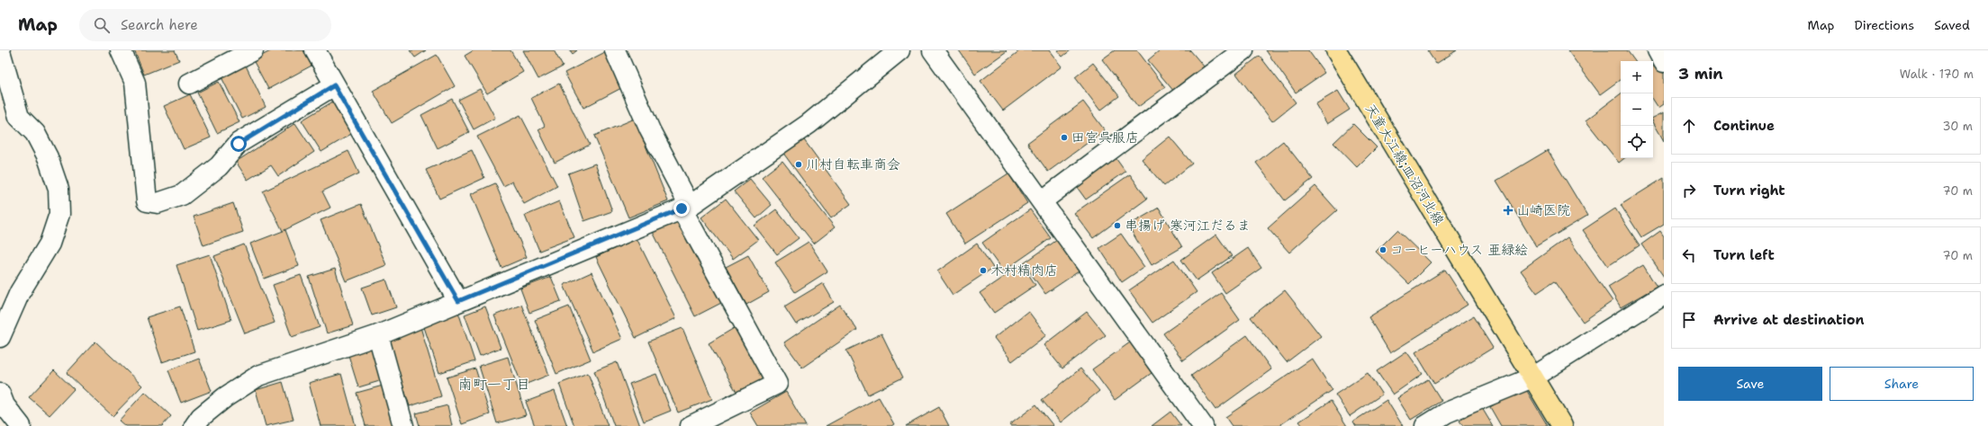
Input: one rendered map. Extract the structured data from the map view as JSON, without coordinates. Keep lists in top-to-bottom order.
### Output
{
  "streets": {
    "main road": ["天童大江線;皿沼河北線"]
  },
  "districts": ["南町一丁目"],
  "places": {
    "other": [
      "田宮呉服店",
      "川村自転車商会",
      "串揚げ 寒河江だるま",
      "コーヒーハウス 亜緑絵",
      "木村精肉店"
    ],
    "health": ["山崎医院"]
  },
  "page": {
    "header": "Map",
    "search": "Search here",
    "nav": ["Map", "Directions", "Saved"],
    "heading": ["3 min", "Walk · 170 m"],
    "map_buttons": ["+", "−"],
    "list": [
      ["Continue", "30 m"],
      ["Turn right", "70 m"],
      ["Turn left", "70 m"],
      "Arrive at destination"
    ],
    "buttons": ["Save", "Share"]
  }
}
